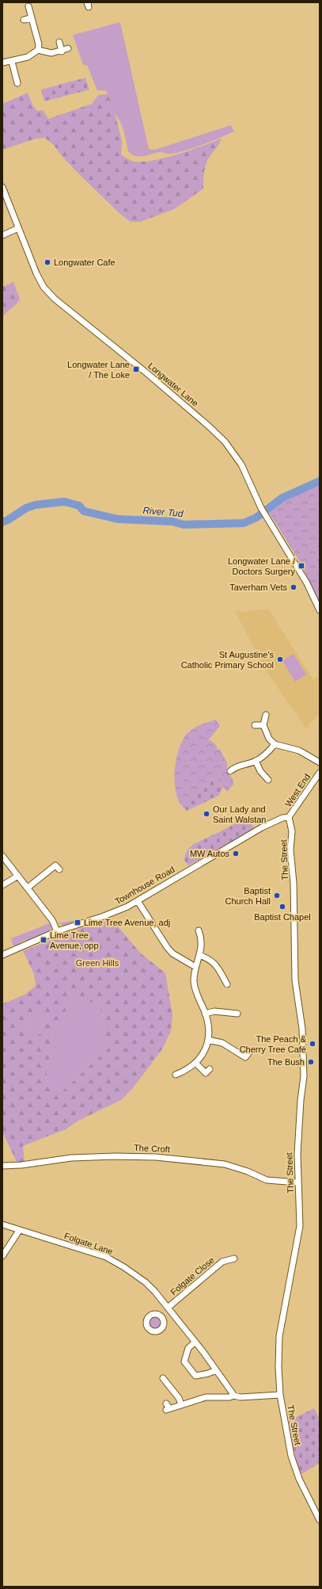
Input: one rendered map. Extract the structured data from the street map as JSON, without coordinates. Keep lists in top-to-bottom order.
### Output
{
  "streets": {
    "street": [
      "Longwater Lane",
      "West End",
      "The Street",
      "Townhouse Road",
      "The Croft",
      "Folgate Lane",
      "Folgate Close"
    ]
  },
  "crossings": [
    ["West End", "The Street"],
    ["West End", "Townhouse Road"],
    ["The Street", "Townhouse Road"],
    ["The Street", "The Croft"],
    ["Folgate Lane", "Folgate Close"]
  ],
  "water": ["River Tud"],
  "parks": ["Green Hills"],
  "places": {
    "other": [
      "Longwater Cafe",
      "Taverham Vets",
      "St Augustine's Catholic Primary School",
      "Our Lady and Saint Walstan",
      "MW Autos",
      "Baptist Church Hall",
      "Baptist Chapel",
      "The Peach & Cherry Tree Café",
      "The Bush"
    ],
    "transit": [
      "Longwater Lane / The Loke",
      "Longwater Lane / Doctors Surgery",
      "Lime Tree Avenue, adj",
      "Lime Tree Avenue, opp"
    ]
  }
}
